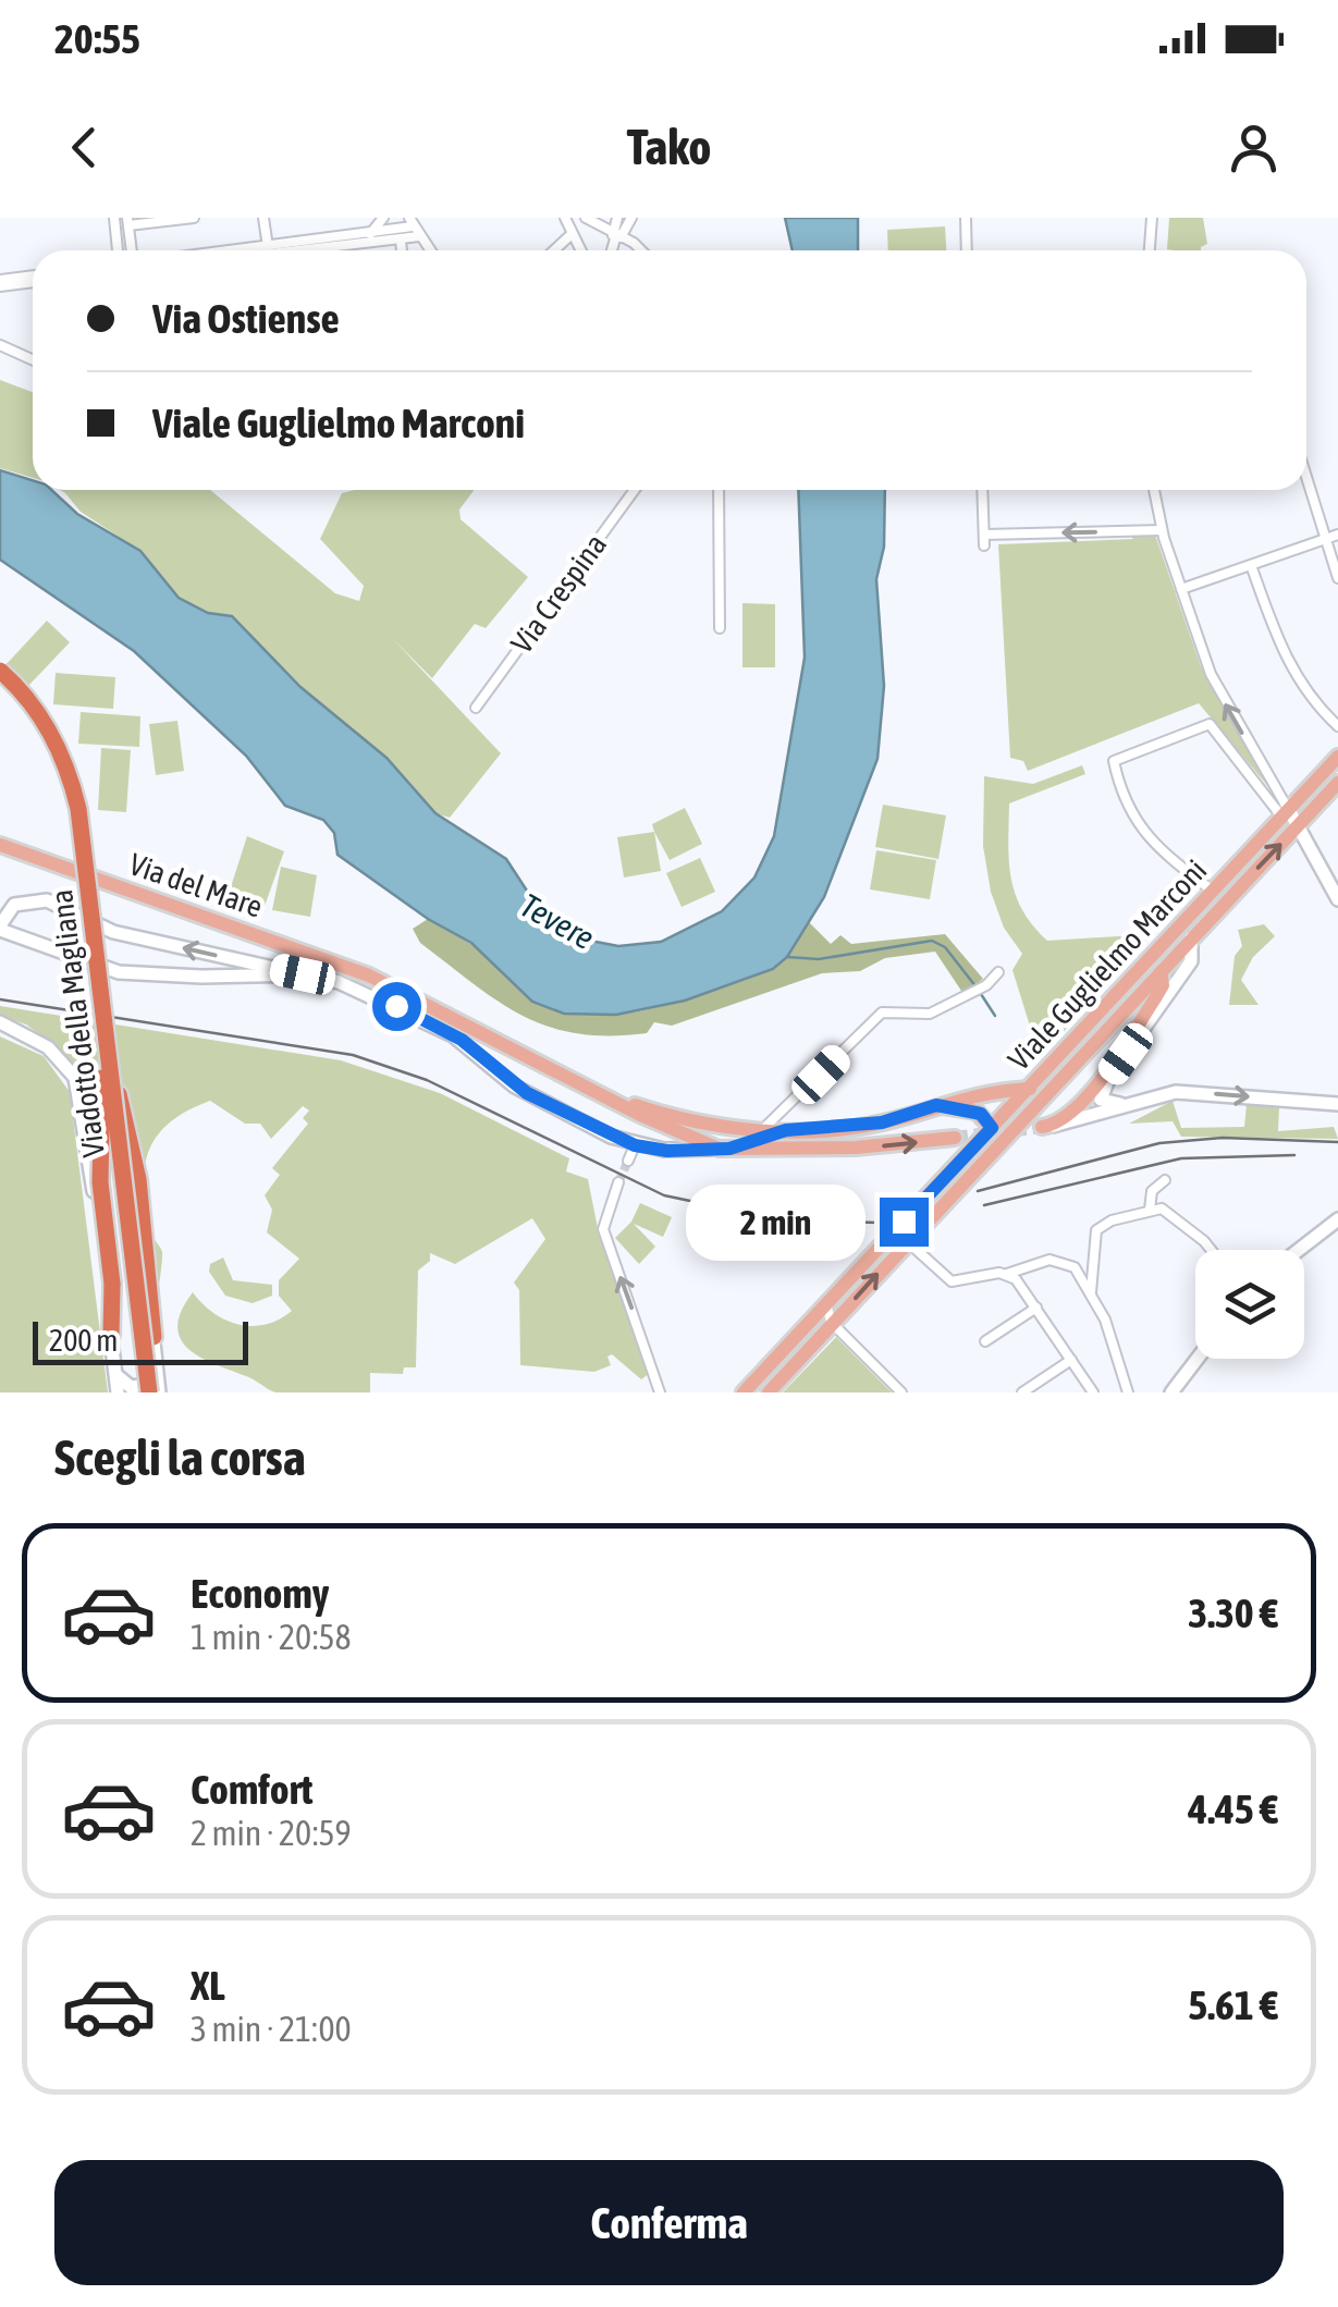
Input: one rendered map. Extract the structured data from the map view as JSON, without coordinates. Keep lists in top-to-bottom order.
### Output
{
  "streets": {
    "highway": ["Viadotto della Magliana"],
    "main road": ["Via del Mare", "Viale Guglielmo Marconi"],
    "street": ["Via Crespina"]
  },
  "water": ["Tevere"],
  "scale_bar": "200 m",
  "page": {
    "status": "20:55",
    "header": "Tako",
    "banner": ["Via Ostiense", "Viale Guglielmo Marconi"],
    "bubble": "2 min",
    "scale": "200 m",
    "heading": "Scegli la corsa",
    "list": [
      {
        "name": "Economy",
        "note": "1 min · 20:58",
        "value": "3.30 €"
      },
      {
        "name": "Comfort",
        "note": "2 min · 20:59",
        "value": "4.45 €"
      },
      {
        "name": "XL",
        "note": "3 min · 21:00",
        "value": "5.61 €"
      }
    ],
    "buttons": "Conferma"
  }
}
